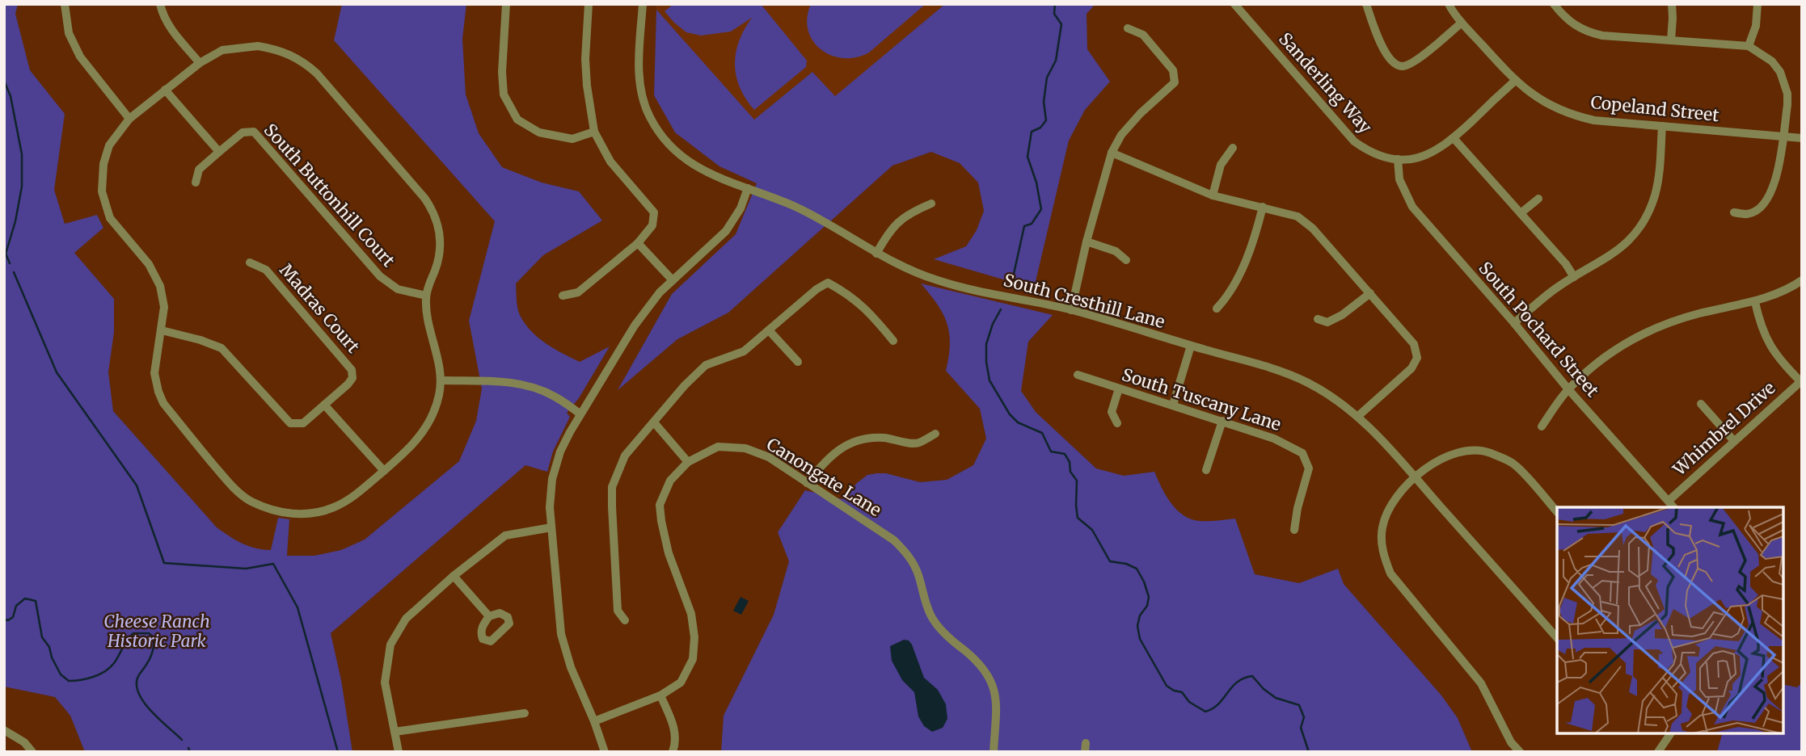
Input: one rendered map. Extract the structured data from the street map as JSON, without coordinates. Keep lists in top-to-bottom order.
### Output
{
  "streets": {
    "street": [
      "Sanderling Way",
      "Copeland Street",
      "South Buttonhill Court",
      "South Cresthill Lane",
      "Madras Court",
      "South Pochard Street",
      "South Tuscany Lane",
      "Whimbrel Drive",
      "Canongate Lane"
    ]
  },
  "crossings": [
    ["Sanderling Way", "Copeland Street"],
    ["Sanderling Way", "South Pochard Street"],
    ["South Pochard Street", "Whimbrel Drive"]
  ],
  "parks": ["Cheese Ranch Historic Park"]
}
